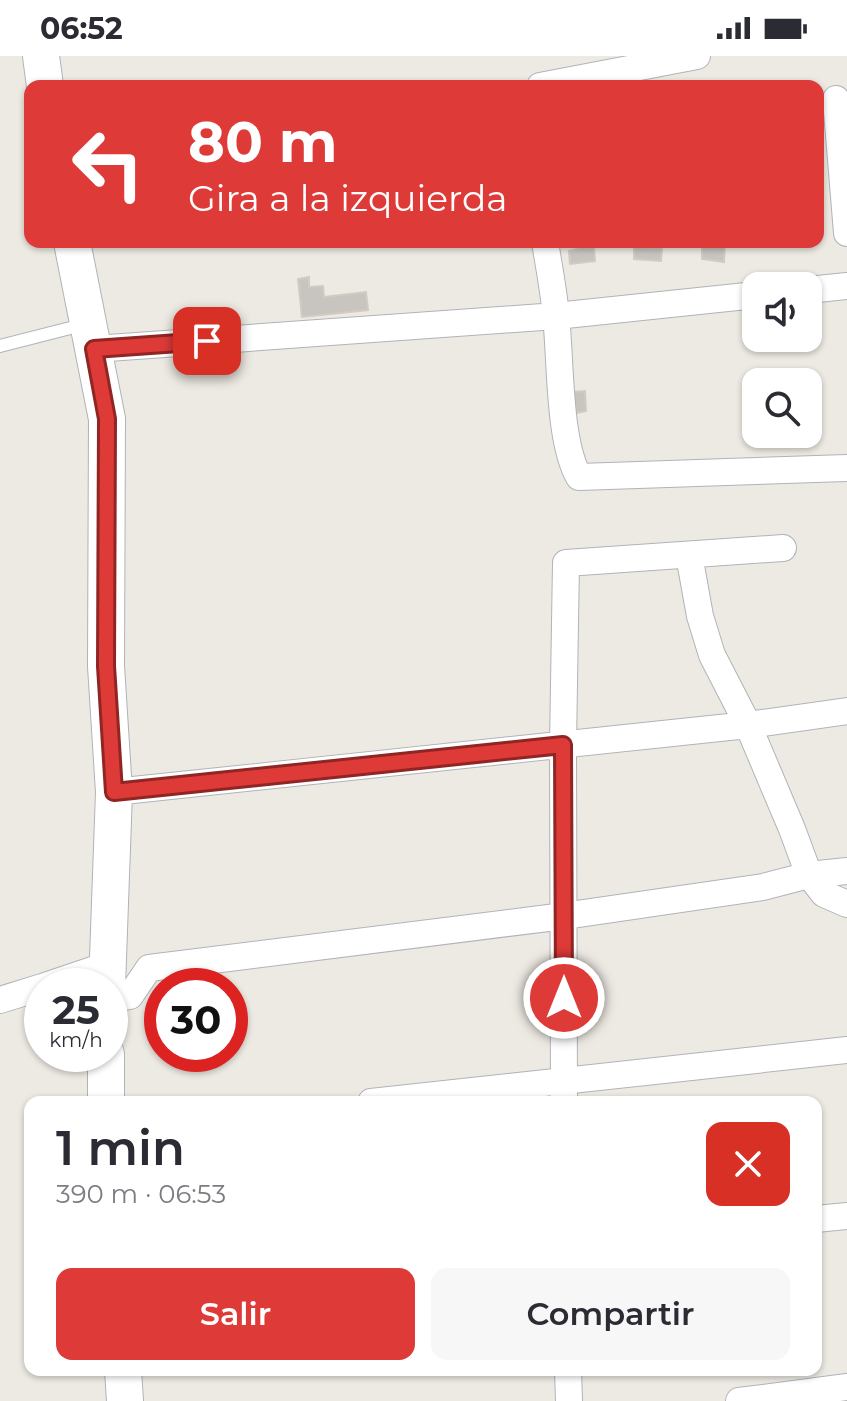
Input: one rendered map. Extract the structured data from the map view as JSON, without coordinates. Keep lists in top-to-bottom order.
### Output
{
  "page": {
    "status": "06:52",
    "turn": ["80 m", "Gira a la izquierda"],
    "speed": "25 km/h",
    "limit": "30",
    "heading": ["1 min", "390 m · 06:53"],
    "buttons": ["Salir", "Compartir"]
  }
}
